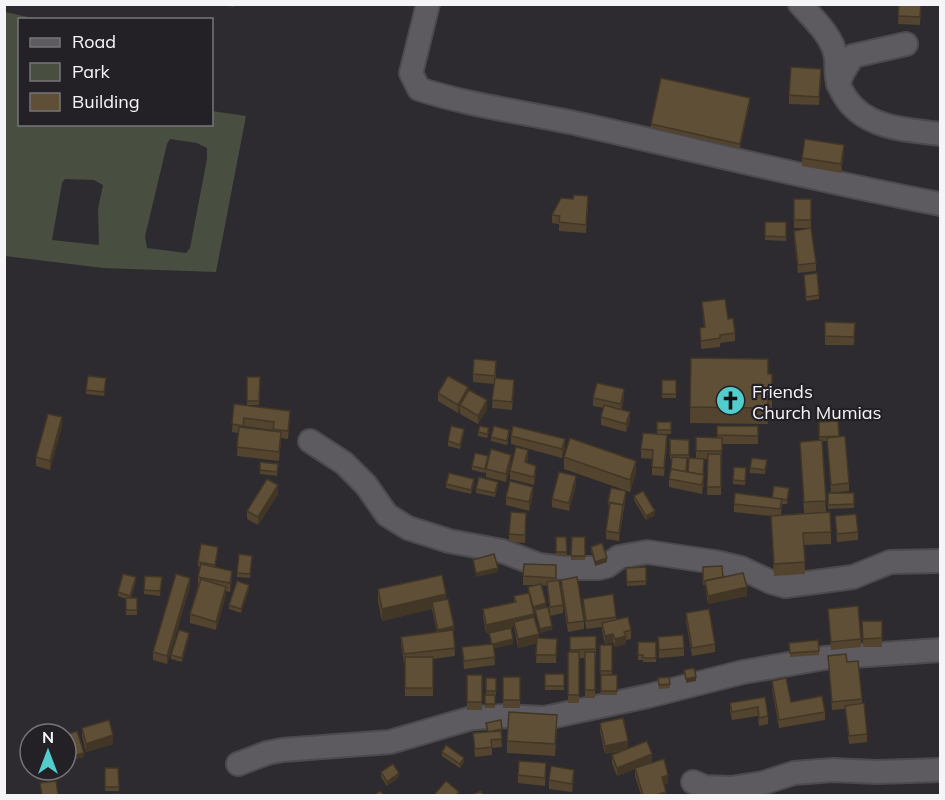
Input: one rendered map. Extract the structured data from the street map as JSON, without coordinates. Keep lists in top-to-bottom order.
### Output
{
  "places": {
    "church": ["Friends Church Mumias"]
  },
  "legend": ["Road", "Park", "Building"],
  "north": "top"
}
